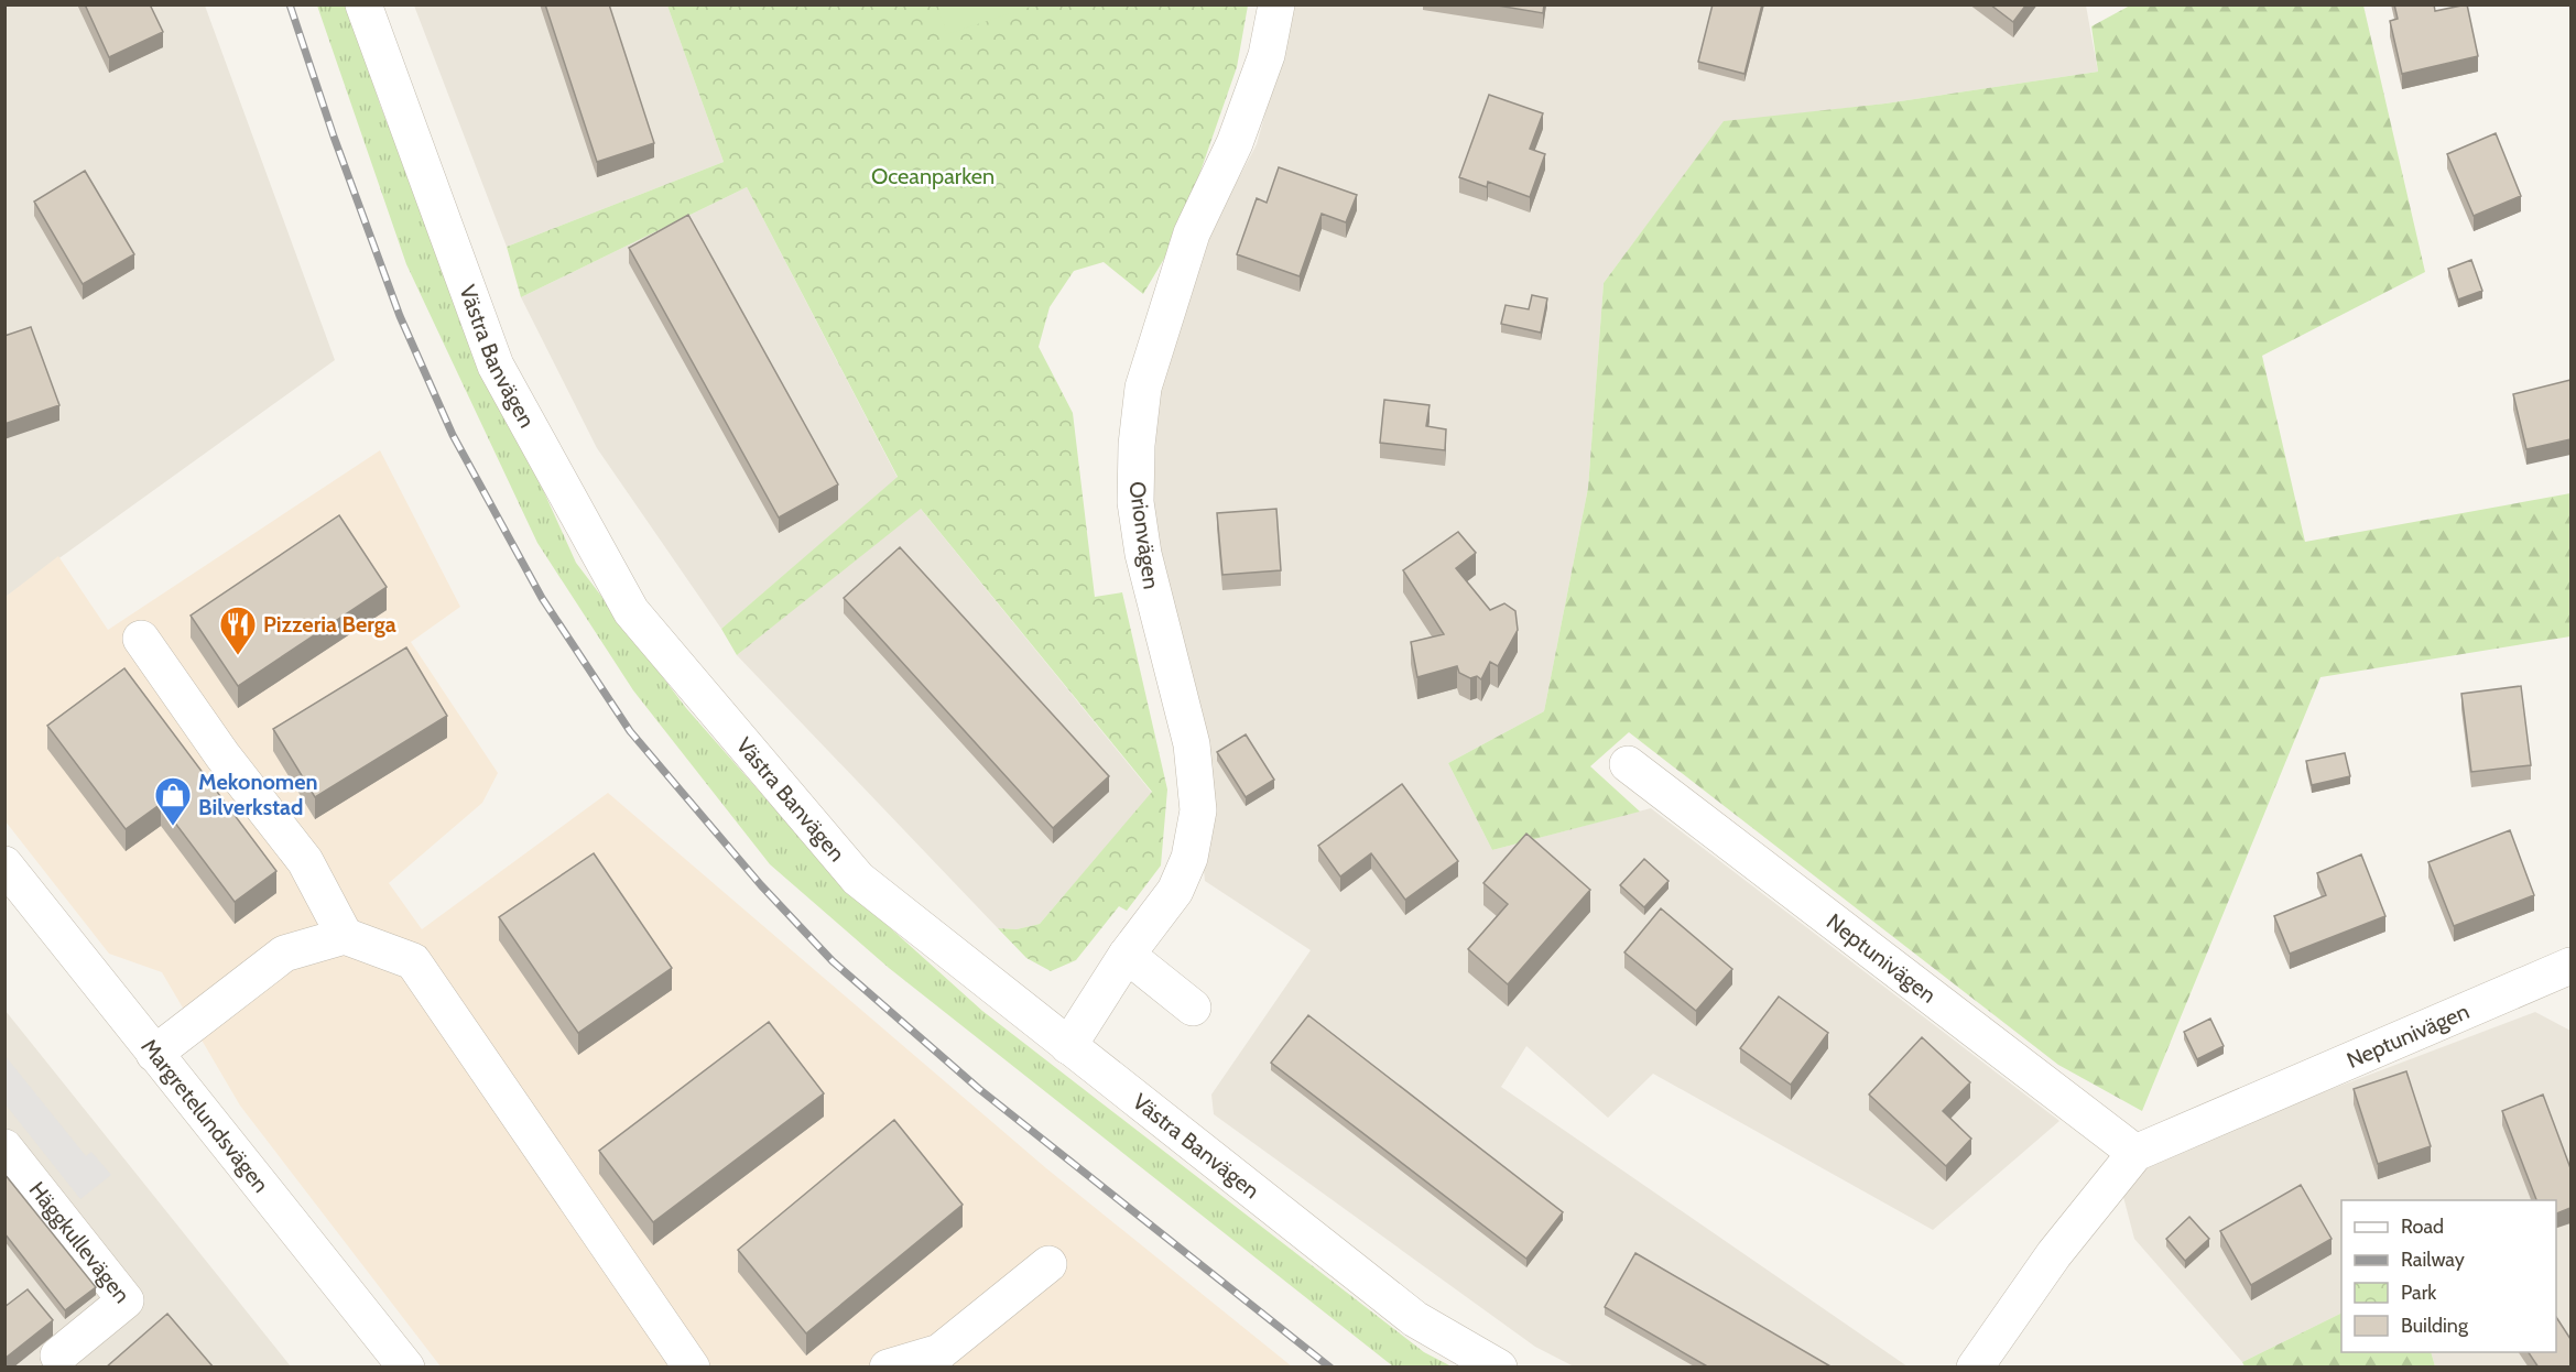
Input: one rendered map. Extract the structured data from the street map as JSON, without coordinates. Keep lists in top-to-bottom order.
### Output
{
  "streets": {
    "street": [
      "Västra Banvägen",
      "Orionvägen",
      "Neptunivägen",
      "Margretelundsvägen",
      "Häggkullevägen"
    ]
  },
  "crossings": [
    ["Västra Banvägen", "Orionvägen"]
  ],
  "parks": ["Oceanparken"],
  "places": {
    "restaurant": ["Pizzeria Berga"],
    "shop": ["Mekonomen Bilverkstad"]
  },
  "legend": [
    "Road",
    "Railway",
    "Park",
    "Building"
  ]
}
